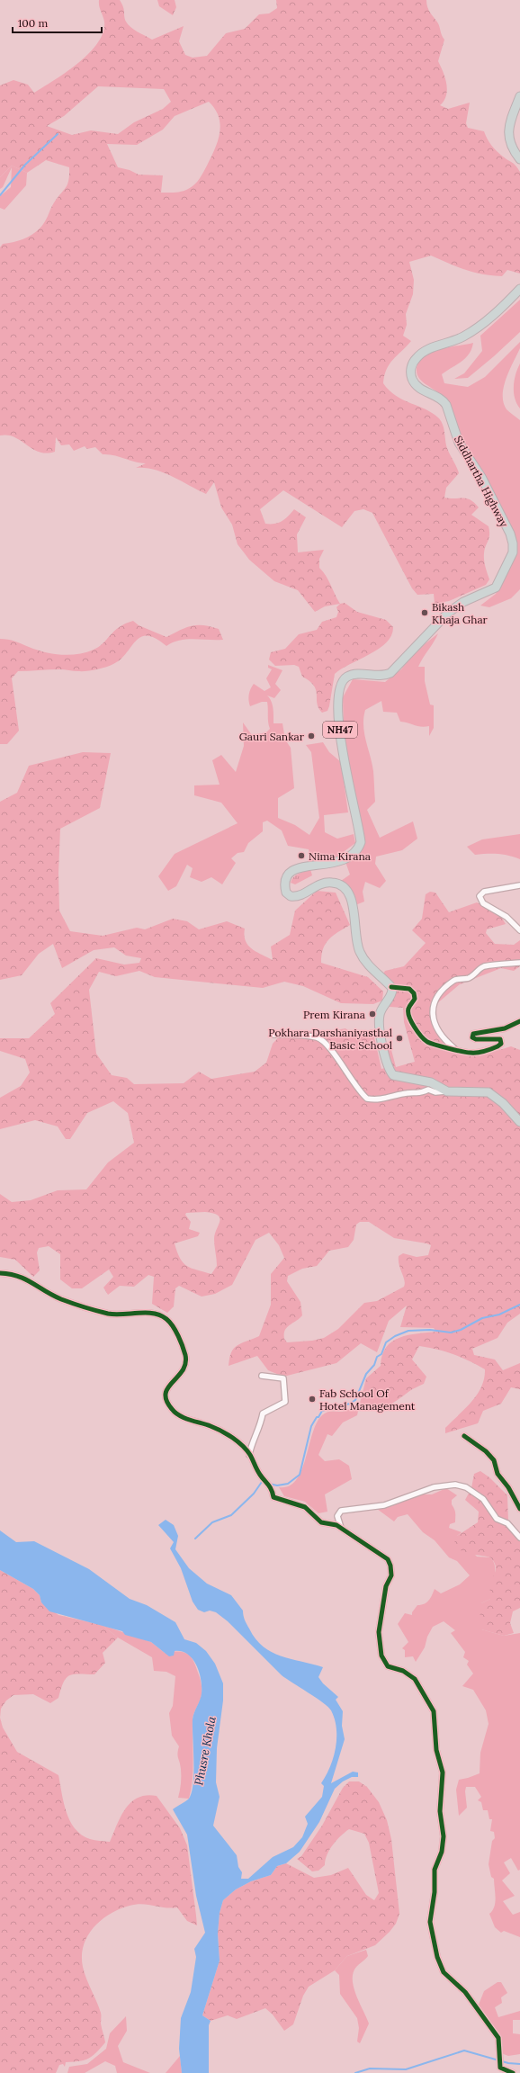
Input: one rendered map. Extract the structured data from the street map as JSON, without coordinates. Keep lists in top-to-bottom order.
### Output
{
  "streets": {
    "highway": ["Siddhartha Highway", "NH47"]
  },
  "water": ["Phusre Khola"],
  "places": [
    "Bikash Khaja Ghar",
    "Gauri Sankar",
    "Nima Kirana",
    "Prem Kirana",
    "Pokhara Darshaniyasthal Basic School",
    "Fab School Of Hotel Management"
  ],
  "scale_bar": "100 m"
}
